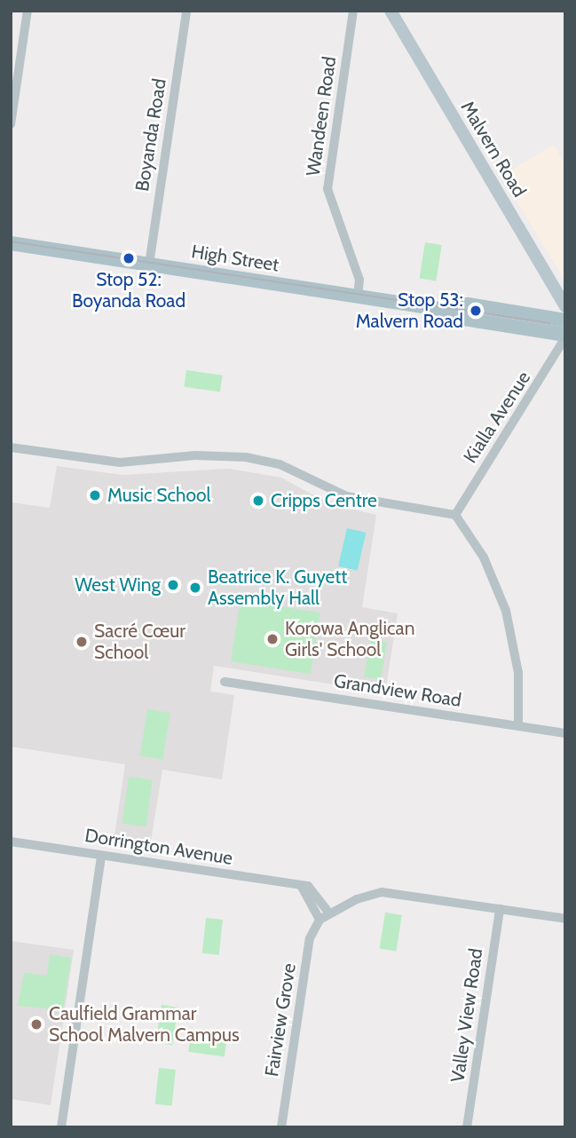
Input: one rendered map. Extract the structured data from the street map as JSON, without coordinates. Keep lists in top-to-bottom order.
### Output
{
  "streets": {
    "main road": ["Malvern Road", "High Street"],
    "street": [
      "Wandeen Road",
      "Boyanda Road",
      "Kialla Avenue",
      "Grandview Road",
      "Dorrington Avenue",
      "Valley View Road",
      "Fairview Grove"
    ]
  },
  "crossings": [
    ["Wandeen Road", "High Street"],
    ["Boyanda Road", "High Street"],
    ["High Street", "Kialla Avenue"]
  ],
  "places": [
    "Stop 52: Boyanda Road",
    "Stop 53: Malvern Road",
    "Music School",
    "Cripps Centre",
    "West Wing",
    "Beatrice K. Guyett Assembly Hall",
    "Korowa Anglican Girls' School",
    "Sacré Cœur School",
    "Caulfield Grammar School Malvern Campus"
  ]
}
